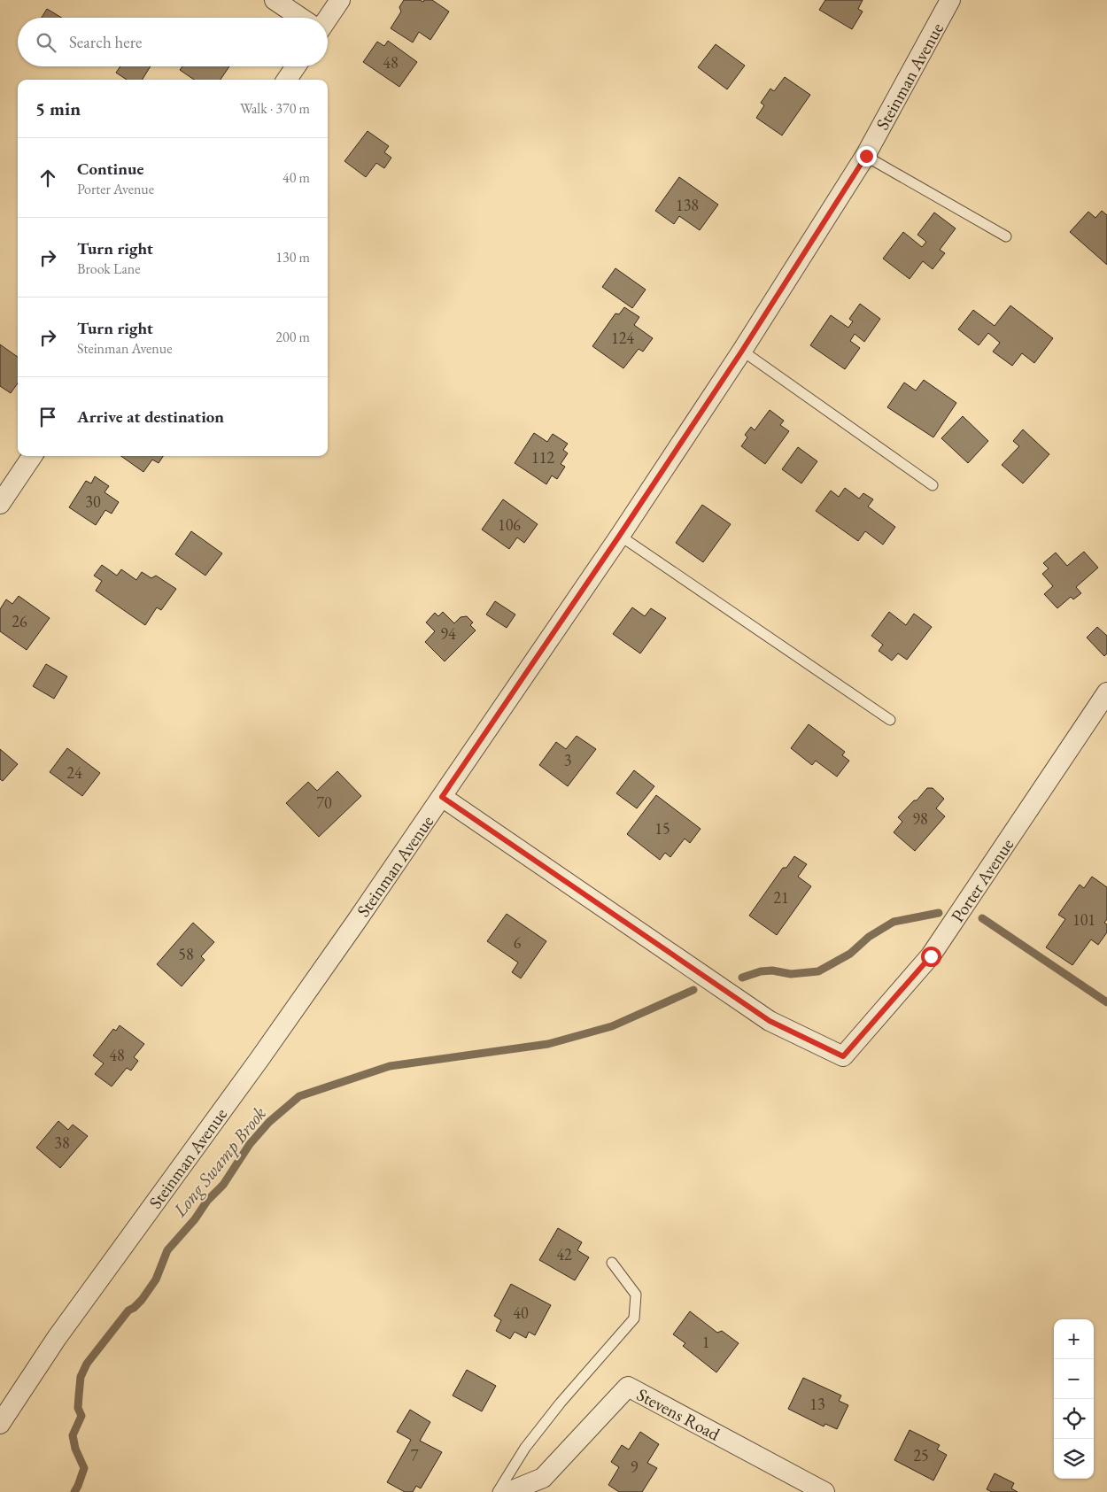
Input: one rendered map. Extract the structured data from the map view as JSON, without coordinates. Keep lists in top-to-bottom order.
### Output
{
  "streets": {
    "street": ["Steinman Avenue", "Porter Avenue", "Stevens Road"]
  },
  "crossings": [
    ["Steinman Avenue", "Porter Avenue"]
  ],
  "water": ["Long Swamp Brook"],
  "house_numbers": [
    "48",
    "138",
    "124",
    "112",
    "30",
    "106",
    "26",
    "94",
    "3",
    "24",
    "70",
    "98",
    "15",
    "21",
    "101",
    "6",
    "58",
    "48",
    "38",
    "42",
    "40",
    "1",
    "13",
    "7",
    "25",
    "9"
  ],
  "page": {
    "search": "Search here",
    "heading": ["5 min", "Walk · 370 m"],
    "list": [
      ["Continue", "Porter Avenue", "40 m"],
      ["Turn right", "Brook Lane", "130 m"],
      ["Turn right", "Steinman Avenue", "200 m"],
      "Arrive at destination"
    ],
    "map_buttons": ["+", "−"]
  }
}
